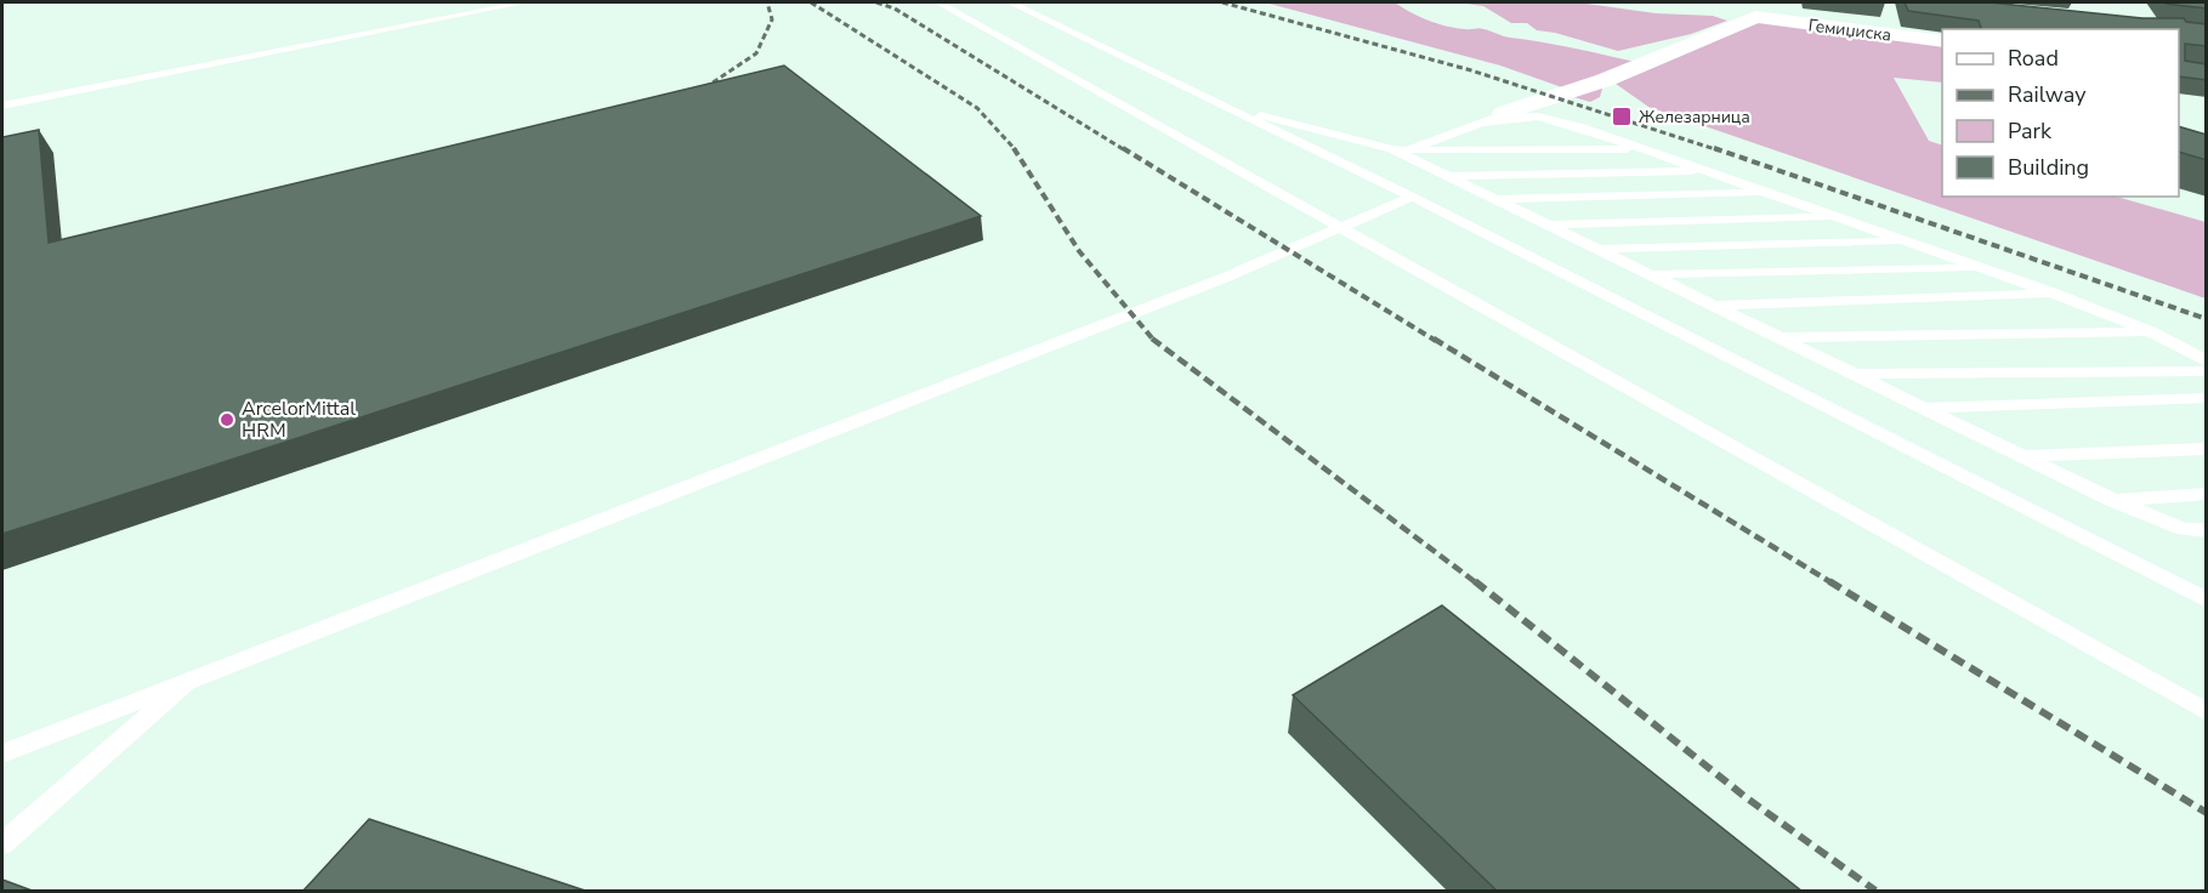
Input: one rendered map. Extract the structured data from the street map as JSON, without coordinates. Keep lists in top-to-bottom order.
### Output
{
  "streets": {
    "street": ["Гемиџиска"]
  },
  "places": {
    "transit": ["Железарница"],
    "other": ["ArcelorMittal HRM"]
  },
  "legend": [
    "Road",
    "Railway",
    "Park",
    "Building"
  ]
}
